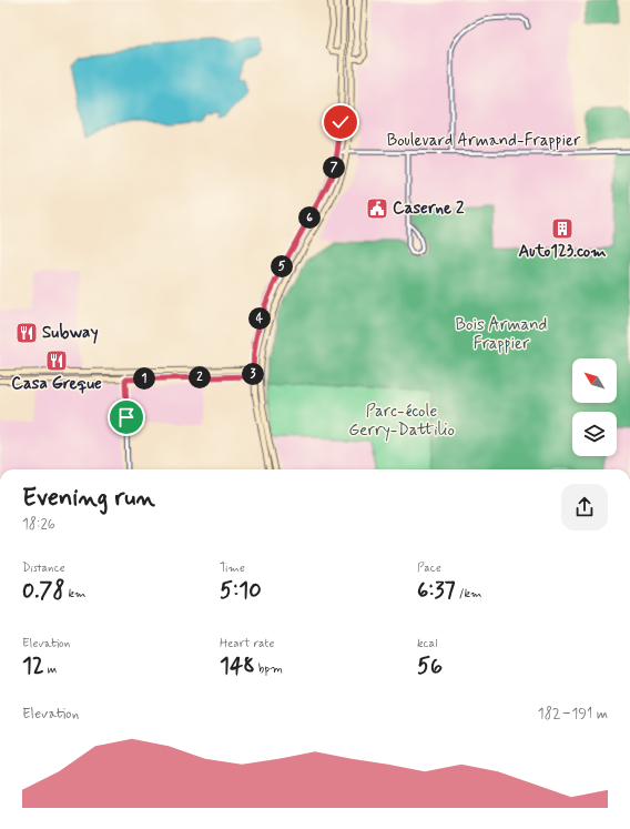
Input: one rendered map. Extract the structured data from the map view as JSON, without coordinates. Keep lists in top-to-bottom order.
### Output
{
  "streets": {
    "street": ["Boulevard Armand-Frappier"]
  },
  "parks": ["Bois Armand Frappier", "Parc-école Gerry-Dattilio"],
  "places": {
    "public building": ["Caserne 2"],
    "building": ["Auto123.com"],
    "restaurant": ["Subway", "Casa Greque"]
  },
  "north": "top left",
  "page": {
    "pins": [
      "7",
      "6",
      "5",
      "4",
      "3",
      "2",
      "1"
    ],
    "heading": ["Evening run", "18:26"],
    "stats": [
      ["Distance", "0.78 km"],
      ["Time", "5:10"],
      ["Pace", "6:37 /km"],
      ["Elevation", "12 m"],
      ["Heart rate", "148 bpm"],
      ["kcal", "56"]
    ],
    "chart": ["Elevation", "182–191 m"]
  }
}
